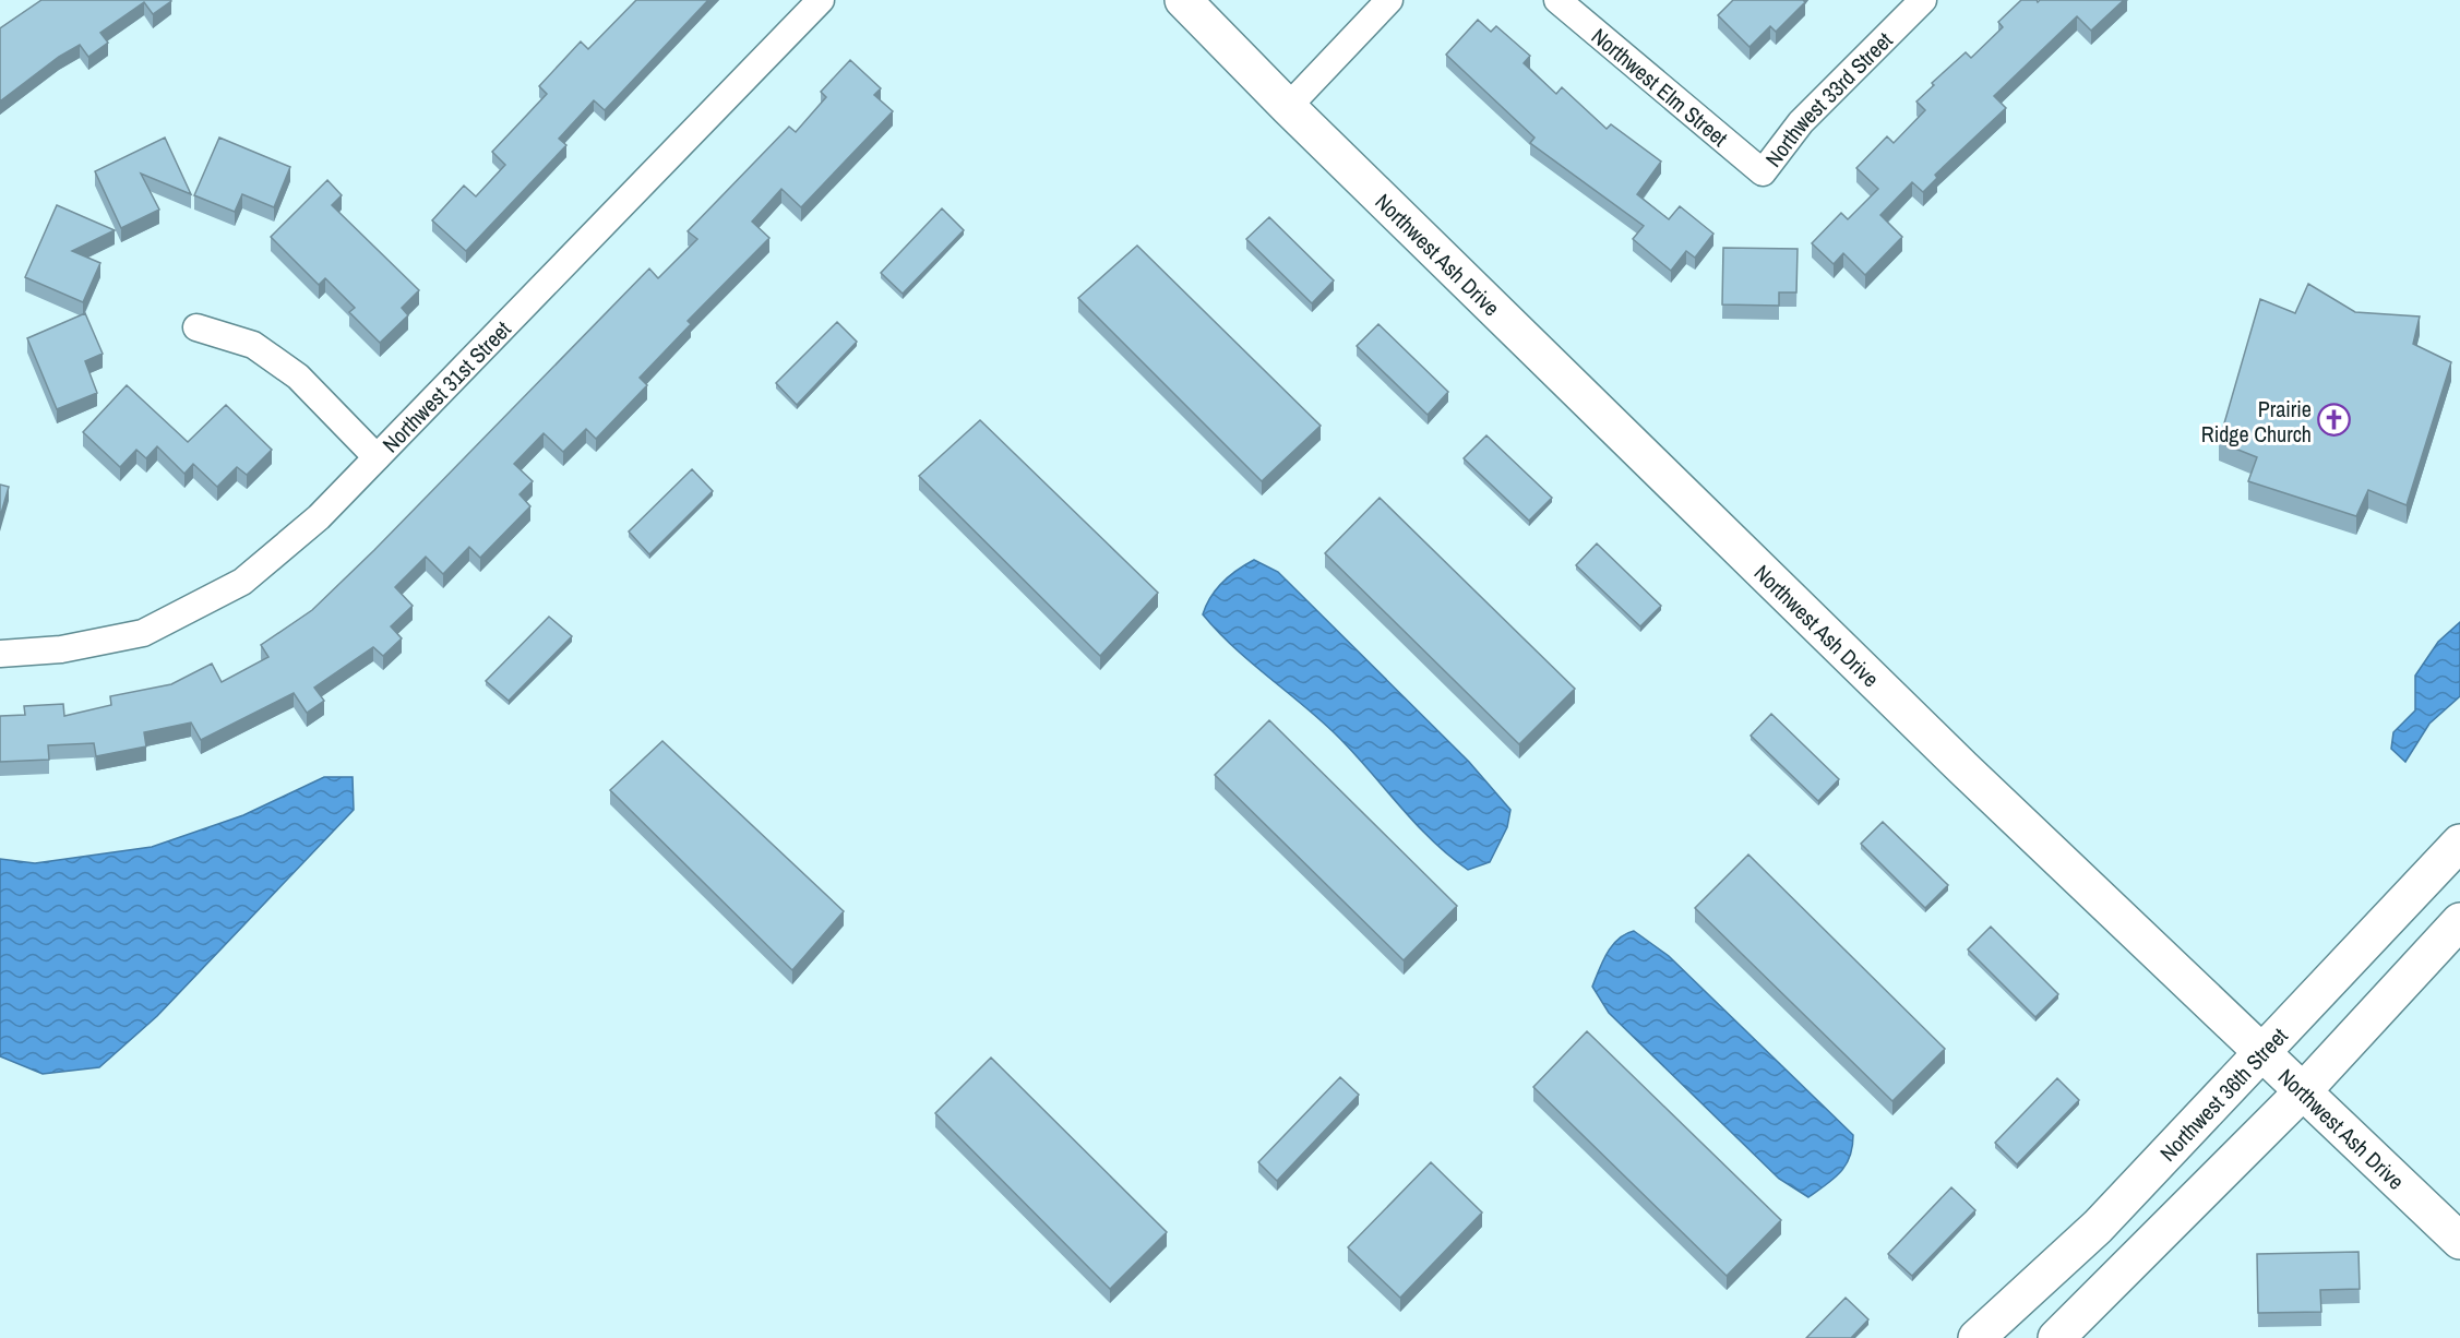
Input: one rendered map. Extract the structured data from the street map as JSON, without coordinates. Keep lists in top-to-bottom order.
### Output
{
  "streets": {
    "street": [
      "Northwest Elm Street",
      "Northwest 33rd Street",
      "Northwest Ash Drive",
      "Northwest 31st Street",
      "Northwest 36th Street"
    ]
  },
  "crossings": [
    ["Northwest Elm Street", "Northwest 33rd Street"],
    ["Northwest Ash Drive", "Northwest 36th Street"]
  ],
  "places": {
    "church": ["Prairie Ridge Church"]
  }
}
